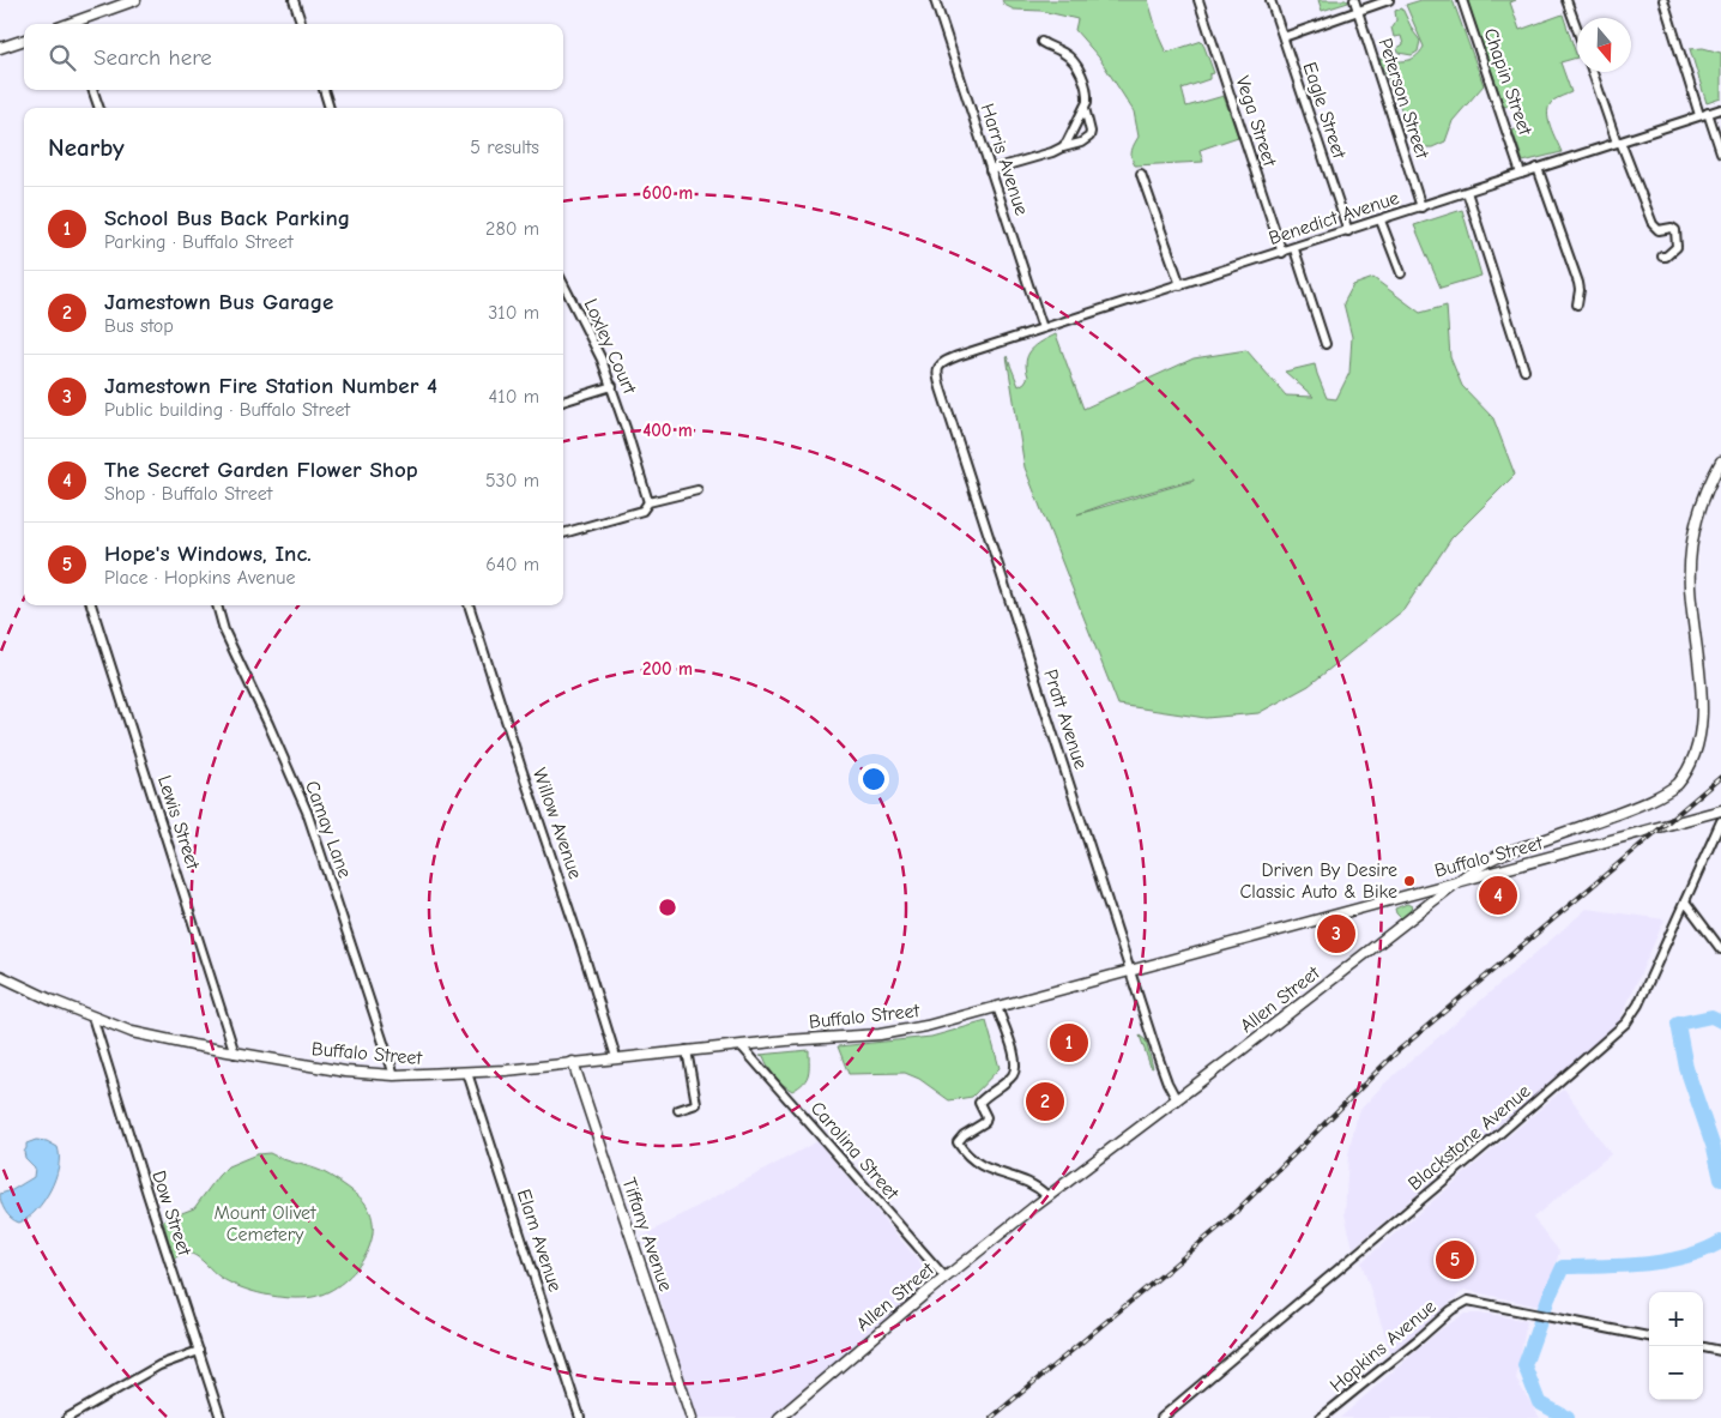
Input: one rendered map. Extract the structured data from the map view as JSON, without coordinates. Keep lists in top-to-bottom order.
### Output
{
  "streets": {
    "street": [
      "Chapin Street",
      "Peterson Street",
      "Eagle Street",
      "Vega Street",
      "Harris Avenue",
      "Benedict Avenue",
      "Loxley Court",
      "Pratt Avenue",
      "Lewis Street",
      "Willow Avenue",
      "Camay Lane",
      "Buffalo Street",
      "Allen Street",
      "Blackstone Avenue",
      "Carolina Street",
      "Dow Street",
      "Tiffany Avenue",
      "Elam Avenue",
      "Hopkins Avenue"
    ]
  },
  "crossings": [
    ["Chapin Street", "Benedict Avenue"],
    ["Peterson Street", "Benedict Avenue"],
    ["Eagle Street", "Benedict Avenue"],
    ["Vega Street", "Benedict Avenue"],
    ["Harris Avenue", "Benedict Avenue"],
    ["Benedict Avenue", "Pratt Avenue"],
    ["Pratt Avenue", "Buffalo Street"],
    ["Pratt Avenue", "Allen Street"],
    ["Lewis Street", "Buffalo Street"],
    ["Willow Avenue", "Buffalo Street"],
    ["Camay Lane", "Buffalo Street"],
    ["Buffalo Street", "Allen Street"],
    ["Buffalo Street", "Carolina Street"],
    ["Buffalo Street", "Dow Street"],
    ["Buffalo Street", "Tiffany Avenue"],
    ["Buffalo Street", "Elam Avenue"],
    ["Allen Street", "Carolina Street"]
  ],
  "parks": ["Mount Olivet Cemetery"],
  "places": ["Driven By Desire Classic Auto & Bike"],
  "north": "bottom",
  "page": {
    "search": "Search here",
    "heading": ["Nearby", "5 results"],
    "list": [
      {
        "mark": "1",
        "name": "School Bus Back Parking",
        "note": "Parking · Buffalo Street",
        "value": "280 m"
      },
      {
        "mark": "2",
        "name": "Jamestown Bus Garage",
        "note": "Bus stop",
        "value": "310 m"
      },
      {
        "mark": "3",
        "name": "Jamestown Fire Station Number 4",
        "note": "Public building · Buffalo Street",
        "value": "410 m"
      },
      {
        "mark": "4",
        "name": "The Secret Garden Flower Shop",
        "note": "Shop · Buffalo Street",
        "value": "530 m"
      },
      {
        "mark": "5",
        "name": "Hope's Windows, Inc.",
        "note": "Place · Hopkins Avenue",
        "value": "640 m"
      }
    ],
    "pins": [
      "4",
      "3",
      "1",
      "2",
      "5"
    ],
    "map_buttons": ["+", "−"]
  },
  "rings": ["600 m", "400 m", "200 m"]
}
